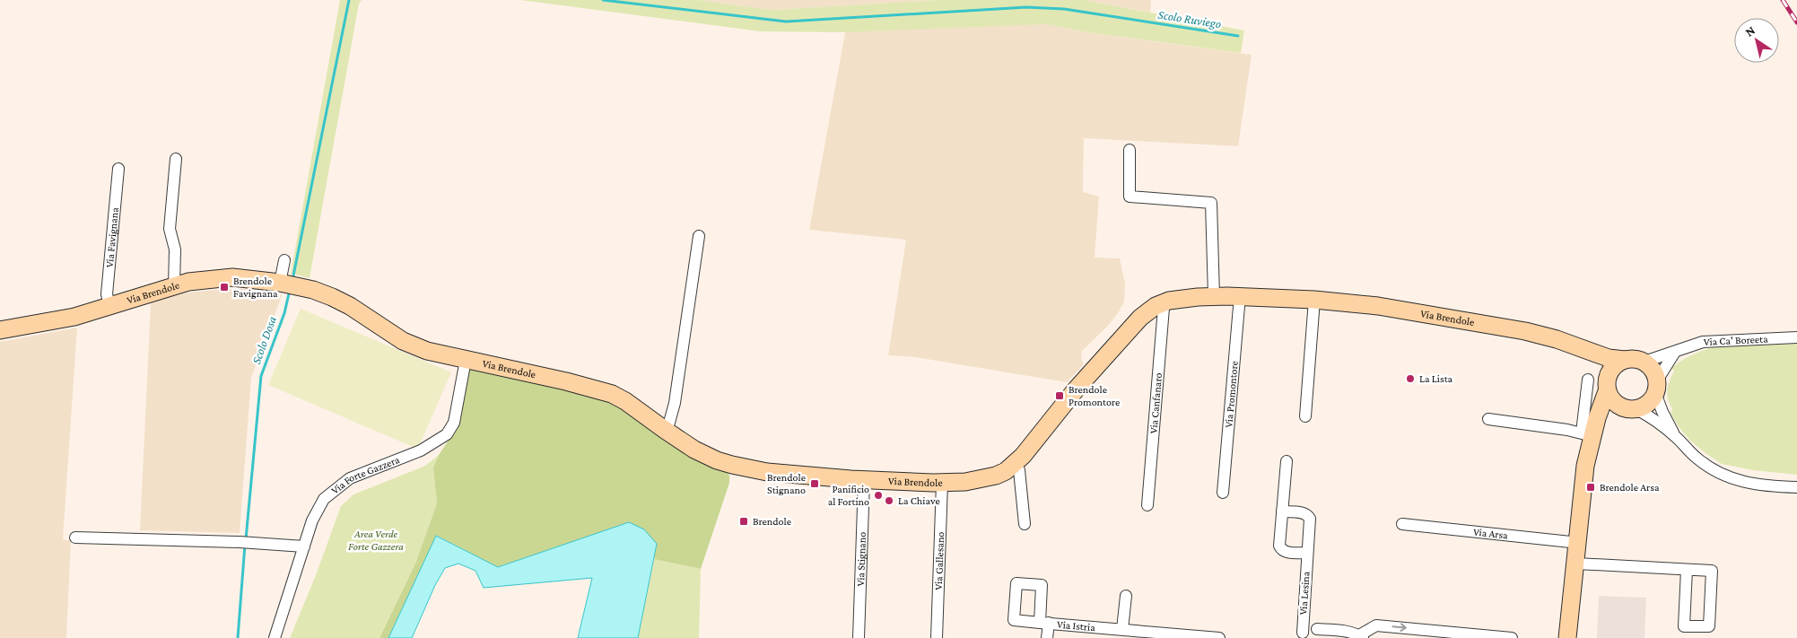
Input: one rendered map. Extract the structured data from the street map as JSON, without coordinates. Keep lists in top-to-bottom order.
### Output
{
  "streets": {
    "street": [
      "Via Favignana",
      "Via Brendole",
      "Via Ca' Boreeta",
      "Via Promontore",
      "Via Canfanaro",
      "Via Forte Gazzera",
      "Via Arsa",
      "Via Stignano",
      "Via Gallesano",
      "Via Lesina",
      "Via Istria"
    ]
  },
  "crossings": [
    ["Via Favignana", "Via Brendole"],
    ["Via Brendole", "Via Ca' Boreeta"],
    ["Via Brendole", "Via Promontore"],
    ["Via Brendole", "Via Canfanaro"],
    ["Via Brendole", "Via Forte Gazzera"],
    ["Via Brendole", "Via Stignano"],
    ["Via Brendole", "Via Gallesano"]
  ],
  "water": ["Scolo Ruviego", "Scolo Dosa"],
  "parks": ["Area Verde Forte Gazzera"],
  "places": {
    "transit": [
      "Brendole Favignana",
      "Brendole Promontore",
      "Brendole Stignano",
      "Brendole Arsa",
      "Brendole"
    ],
    "other": ["La Lista", "Panificio al Fortino", "La Chiave"]
  },
  "north": "top left"
}
